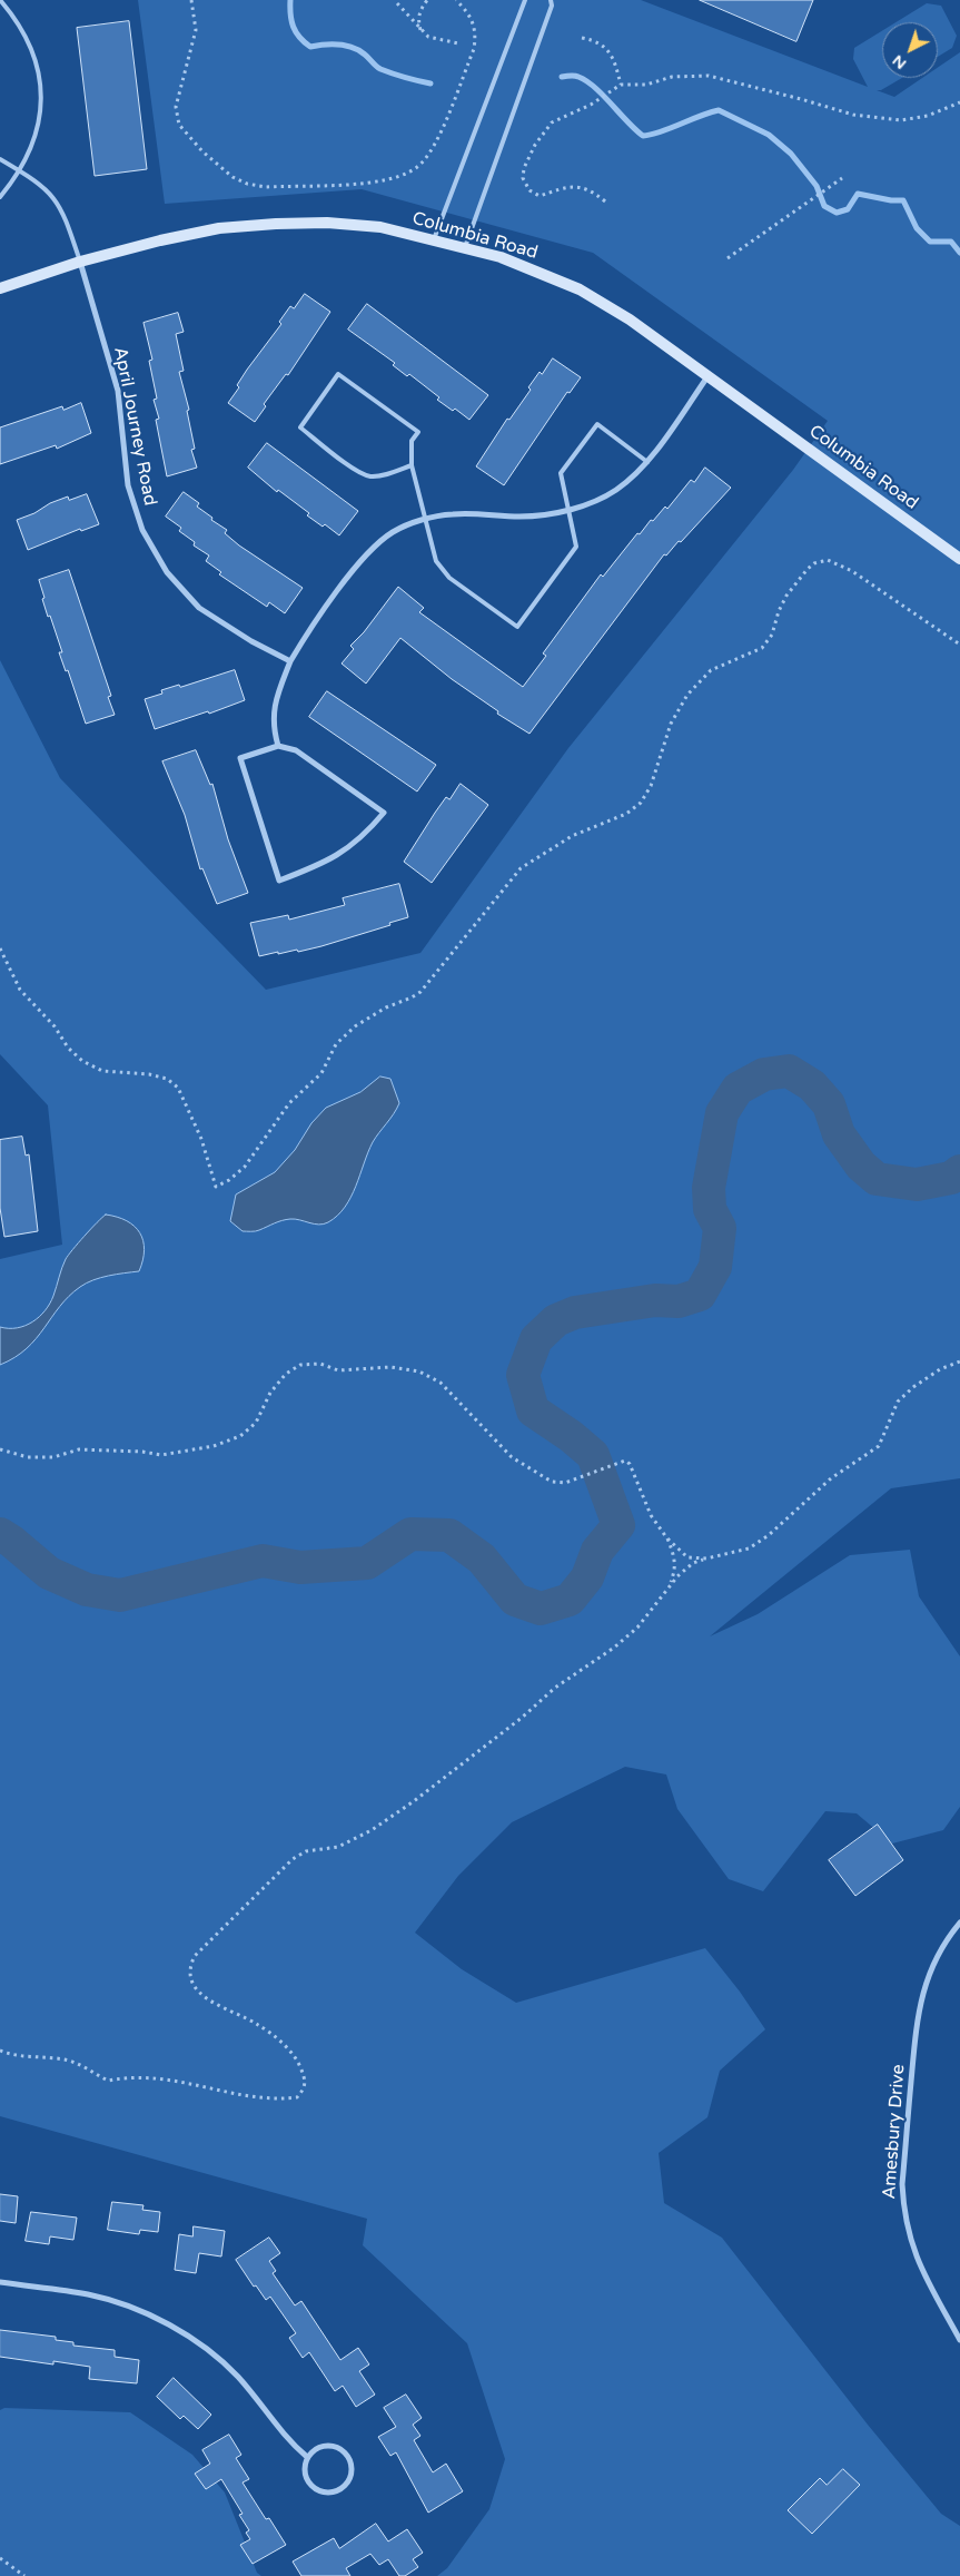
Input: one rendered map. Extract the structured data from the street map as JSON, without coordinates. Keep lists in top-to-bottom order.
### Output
{
  "streets": {
    "main road": ["Columbia Road"],
    "street": ["April Journey Road", "Amesbury Drive"]
  },
  "crossings": [
    ["Columbia Road", "April Journey Road"]
  ],
  "north": "bottom left"
}
